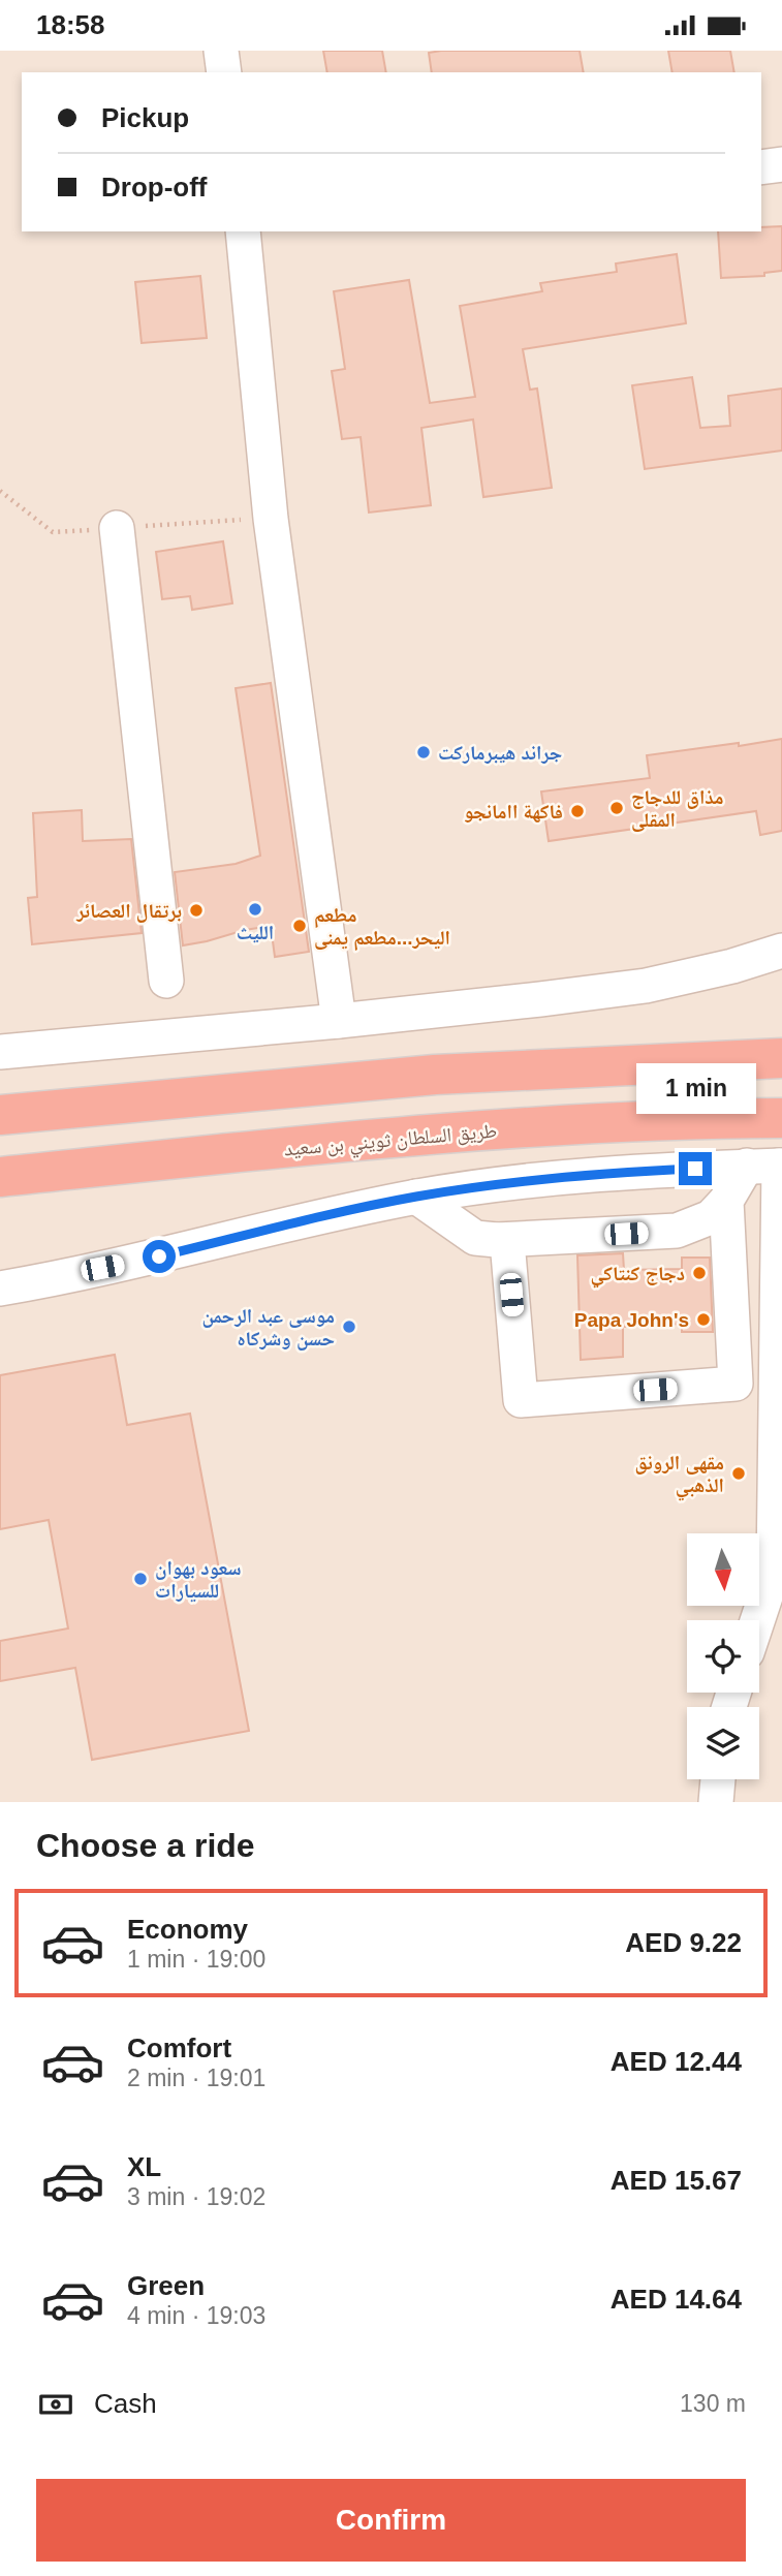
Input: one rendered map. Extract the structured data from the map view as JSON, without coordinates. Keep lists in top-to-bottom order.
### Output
{
  "streets": {
    "highway": ["طريق السلطان ثويني بن سعيد"]
  },
  "places": [
    "جراند ه‍يبرماركت",
    "مذاق للدجاج المقلى",
    "فاكه‍ة اامانجو",
    "الليث",
    "برتقال العصاىٔر",
    "مطعم اليحر...مطعم يمنى",
    "دجاج كنتاكي",
    "Papa John's",
    "موسى عبد الرحمن حسن وشركاه",
    "مقهى الرونق الذهبي",
    "سعود بهوان للسيارات"
  ],
  "north": "bottom",
  "page": {
    "status": "18:58",
    "banner": ["Pickup", "Drop-off"],
    "bubble": "1 min",
    "heading": "Choose a ride",
    "list": [
      {
        "name": "Economy",
        "note": "1 min · 19:00",
        "value": "AED 9.22"
      },
      {
        "name": "Comfort",
        "note": "2 min · 19:01",
        "value": "AED 12.44"
      },
      {
        "name": "XL",
        "note": "3 min · 19:02",
        "value": "AED 15.67"
      },
      {
        "name": "Green",
        "note": "4 min · 19:03",
        "value": "AED 14.64"
      }
    ],
    "pay": ["Cash", "130 m"],
    "buttons": "Confirm"
  }
}
